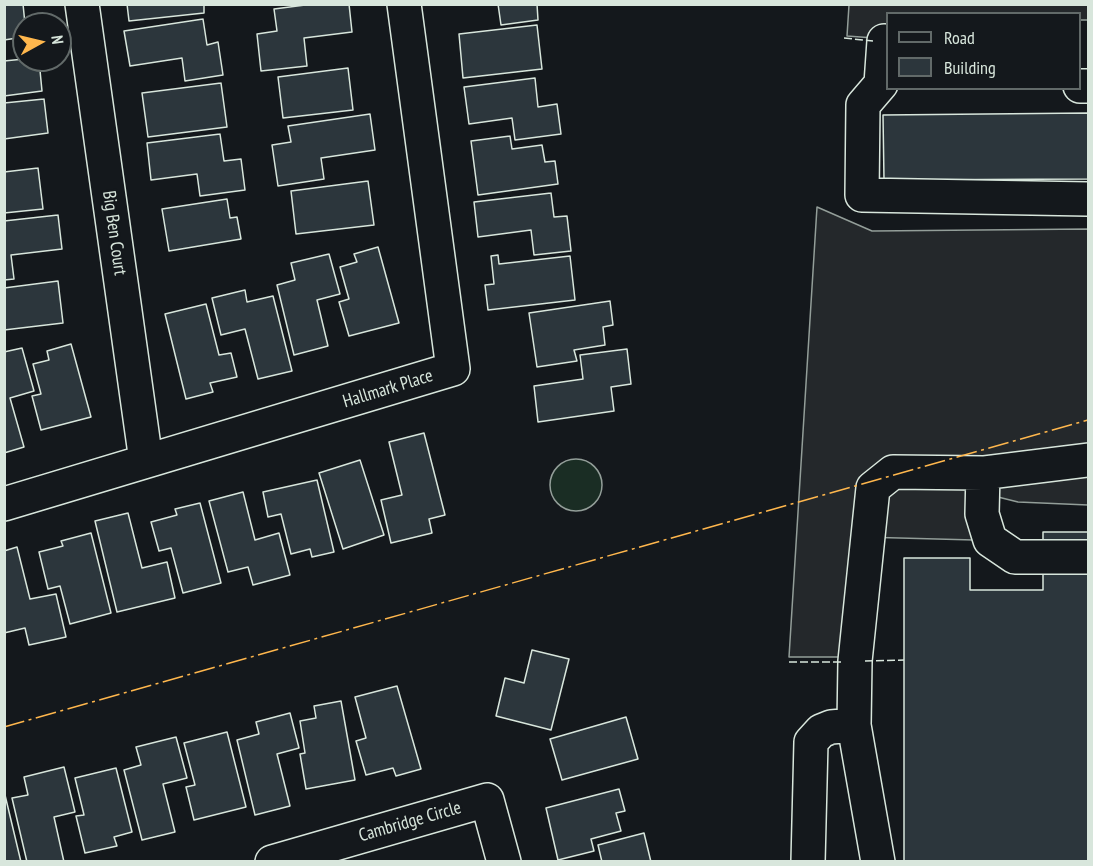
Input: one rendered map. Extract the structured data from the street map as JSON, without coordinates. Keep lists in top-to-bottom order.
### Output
{
  "streets": {
    "street": ["Big Ben Court", "Hallmark Place", "Cambridge Circle"]
  },
  "crossings": [
    ["Big Ben Court", "Hallmark Place"]
  ],
  "legend": ["Road", "Building"],
  "north": "right"
}
